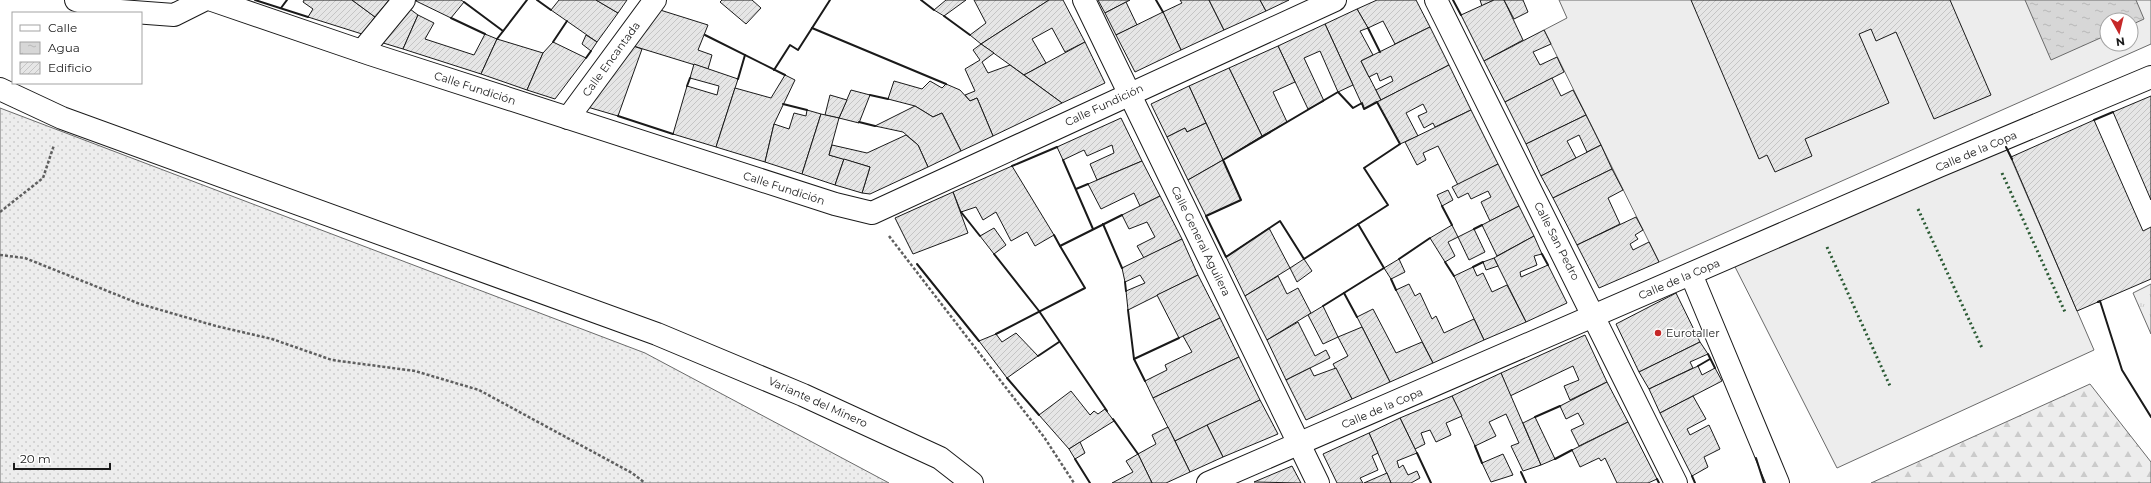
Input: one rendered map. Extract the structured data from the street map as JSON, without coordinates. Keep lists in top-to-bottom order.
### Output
{
  "streets": {
    "street": [
      "Calle Encantada",
      "Calle Fundición",
      "Calle de la Copa",
      "Calle General Aguilera",
      "Calle San Pedro",
      "Variante del Minero"
    ]
  },
  "crossings": [
    ["Calle Encantada", "Calle Fundición"],
    ["Calle Fundición", "Calle General Aguilera"],
    ["Calle de la Copa", "Calle General Aguilera"],
    ["Calle de la Copa", "Calle San Pedro"]
  ],
  "places": ["Eurotaller"],
  "legend": ["Calle", "Agua", "Edificio"],
  "scale_bar": "20 m",
  "north": "bottom"
}
